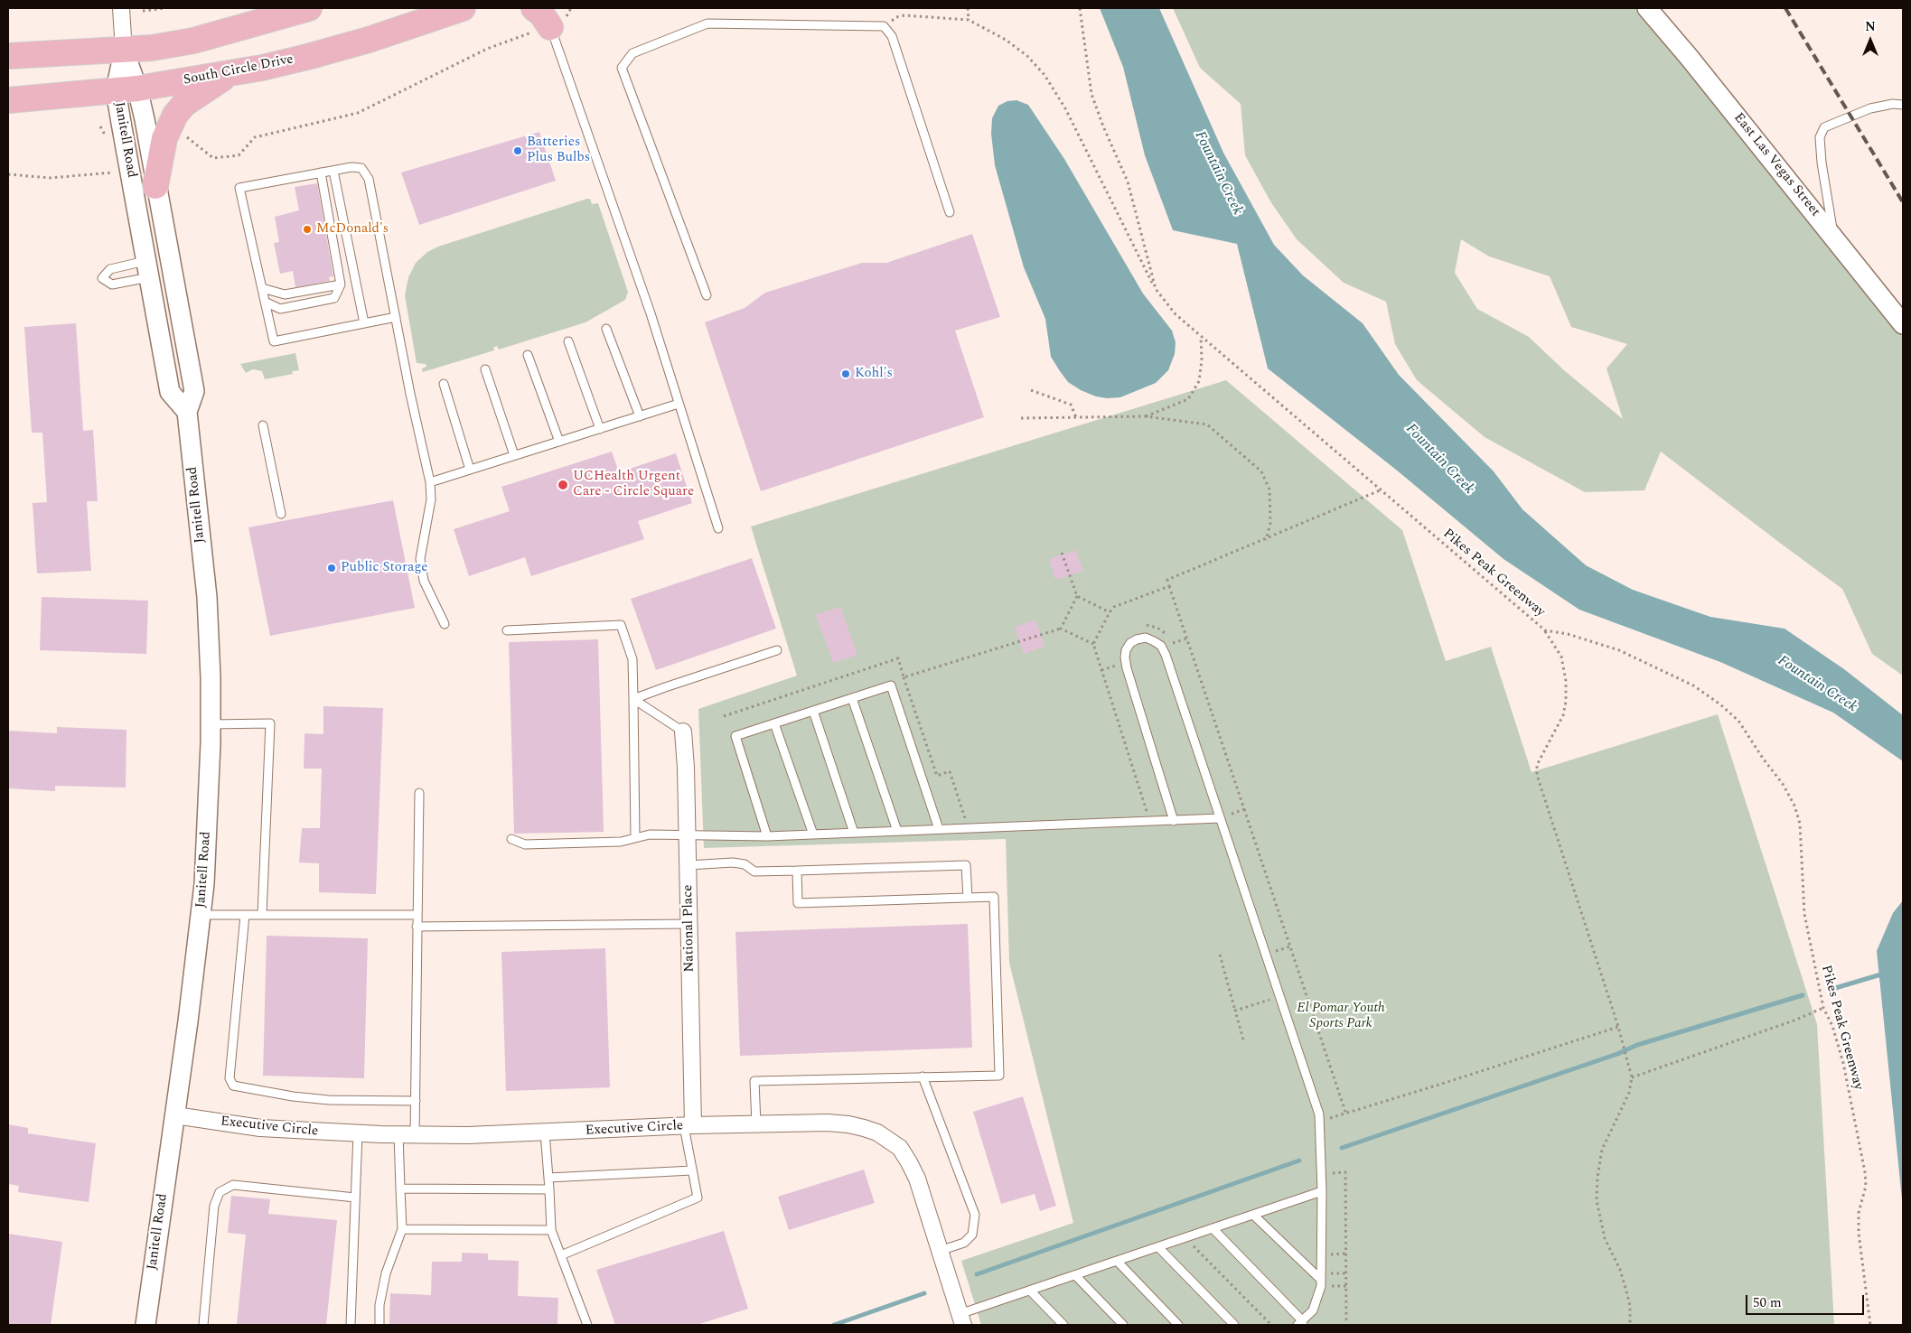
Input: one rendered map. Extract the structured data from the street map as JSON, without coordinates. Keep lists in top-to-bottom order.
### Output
{
  "streets": {
    "main road": ["South Circle Drive"],
    "street": [
      "Janitell Road",
      "East Las Vegas Street",
      "National Place",
      "Executive Circle"
    ],
    "path": ["Pikes Peak Greenway"]
  },
  "crossings": [
    ["South Circle Drive", "Janitell Road"],
    ["Janitell Road", "Executive Circle"],
    ["National Place", "Executive Circle"]
  ],
  "water": ["Fountain Creek"],
  "parks": ["El Pomar Youth Sports Park"],
  "places": [
    "Batteries Plus Bulbs",
    "McDonald's",
    "Kohl's",
    "UCHealth Urgent Care - Circle Square",
    "Public Storage"
  ],
  "scale_bar": "50 m",
  "north": "top"
}
